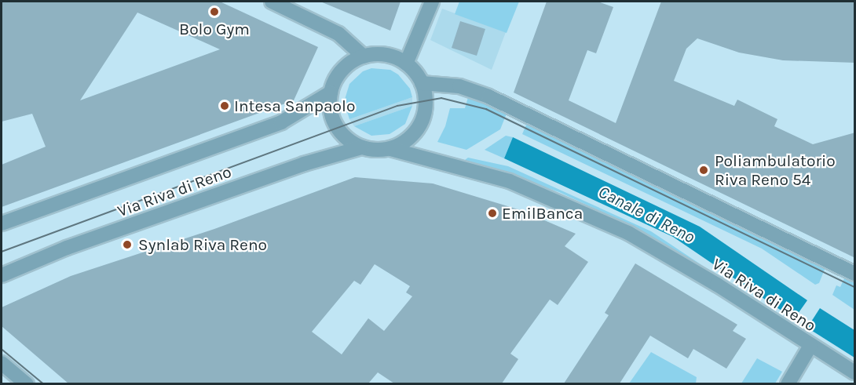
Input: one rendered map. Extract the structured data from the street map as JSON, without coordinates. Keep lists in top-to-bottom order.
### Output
{
  "streets": {
    "street": ["Via Riva di Reno"]
  },
  "water": ["Canale di Reno"],
  "places": [
    "Bolo Gym",
    "Intesa Sanpaolo",
    "Poliambulatorio Riva Reno 54",
    "EmilBanca",
    "Synlab Riva Reno"
  ]
}
